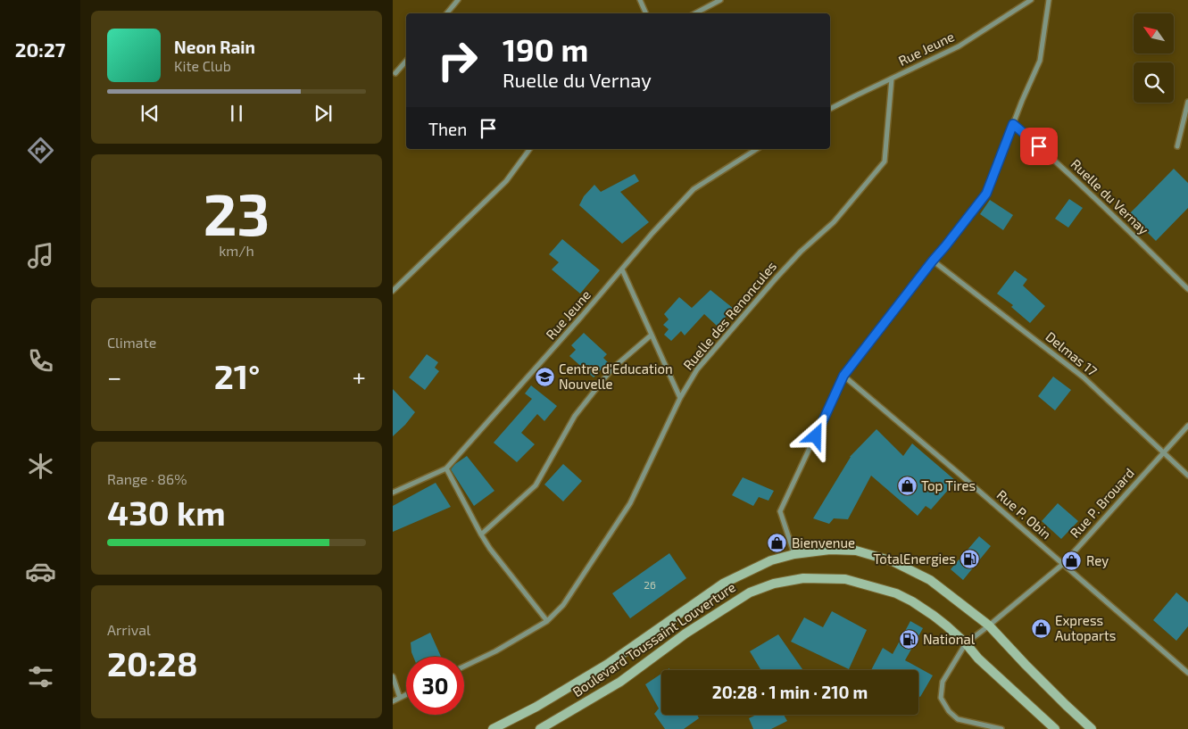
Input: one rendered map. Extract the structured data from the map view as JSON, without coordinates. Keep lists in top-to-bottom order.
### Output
{
  "streets": {
    "main road": ["Boulevard Toussaint Louverture"],
    "street": [
      "Rue Jeune",
      "Ruelle du Vernay",
      "Ruelle des Renoncules",
      "Delmas 17",
      "Rue P. Brouard",
      "Rue P. Obin"
    ]
  },
  "crossings": [
    ["Rue Jeune", "Ruelle des Renoncules"],
    ["Delmas 17", "Rue P. Brouard"],
    ["Rue P. Brouard", "Rue P. Obin"],
    ["Rue P. Brouard", "Boulevard Toussaint Louverture"]
  ],
  "places": {
    "school or university": ["Centre d'Education Nouvelle"],
    "shop": [
      "Top Tires",
      "Bienvenue",
      "Rey",
      "Express Autoparts"
    ],
    "fuel station": ["TotalEnergies", "National"]
  },
  "house_numbers": ["26"],
  "north": "top left",
  "page": {
    "tabs": "20:27",
    "turn": ["190 m", "Ruelle du Vernay"],
    "song": ["Neon Rain", "Kite Club"],
    "then": "Then",
    "tile": [
      ["23", "km/h"],
      "Climate",
      ["Range · 86%", "430 km"],
      ["Arrival", "20:28"]
    ],
    "heat": ["−", "21°", "+"],
    "limit": "30",
    "trip": "20:28 · 1 min · 210 m"
  }
}
